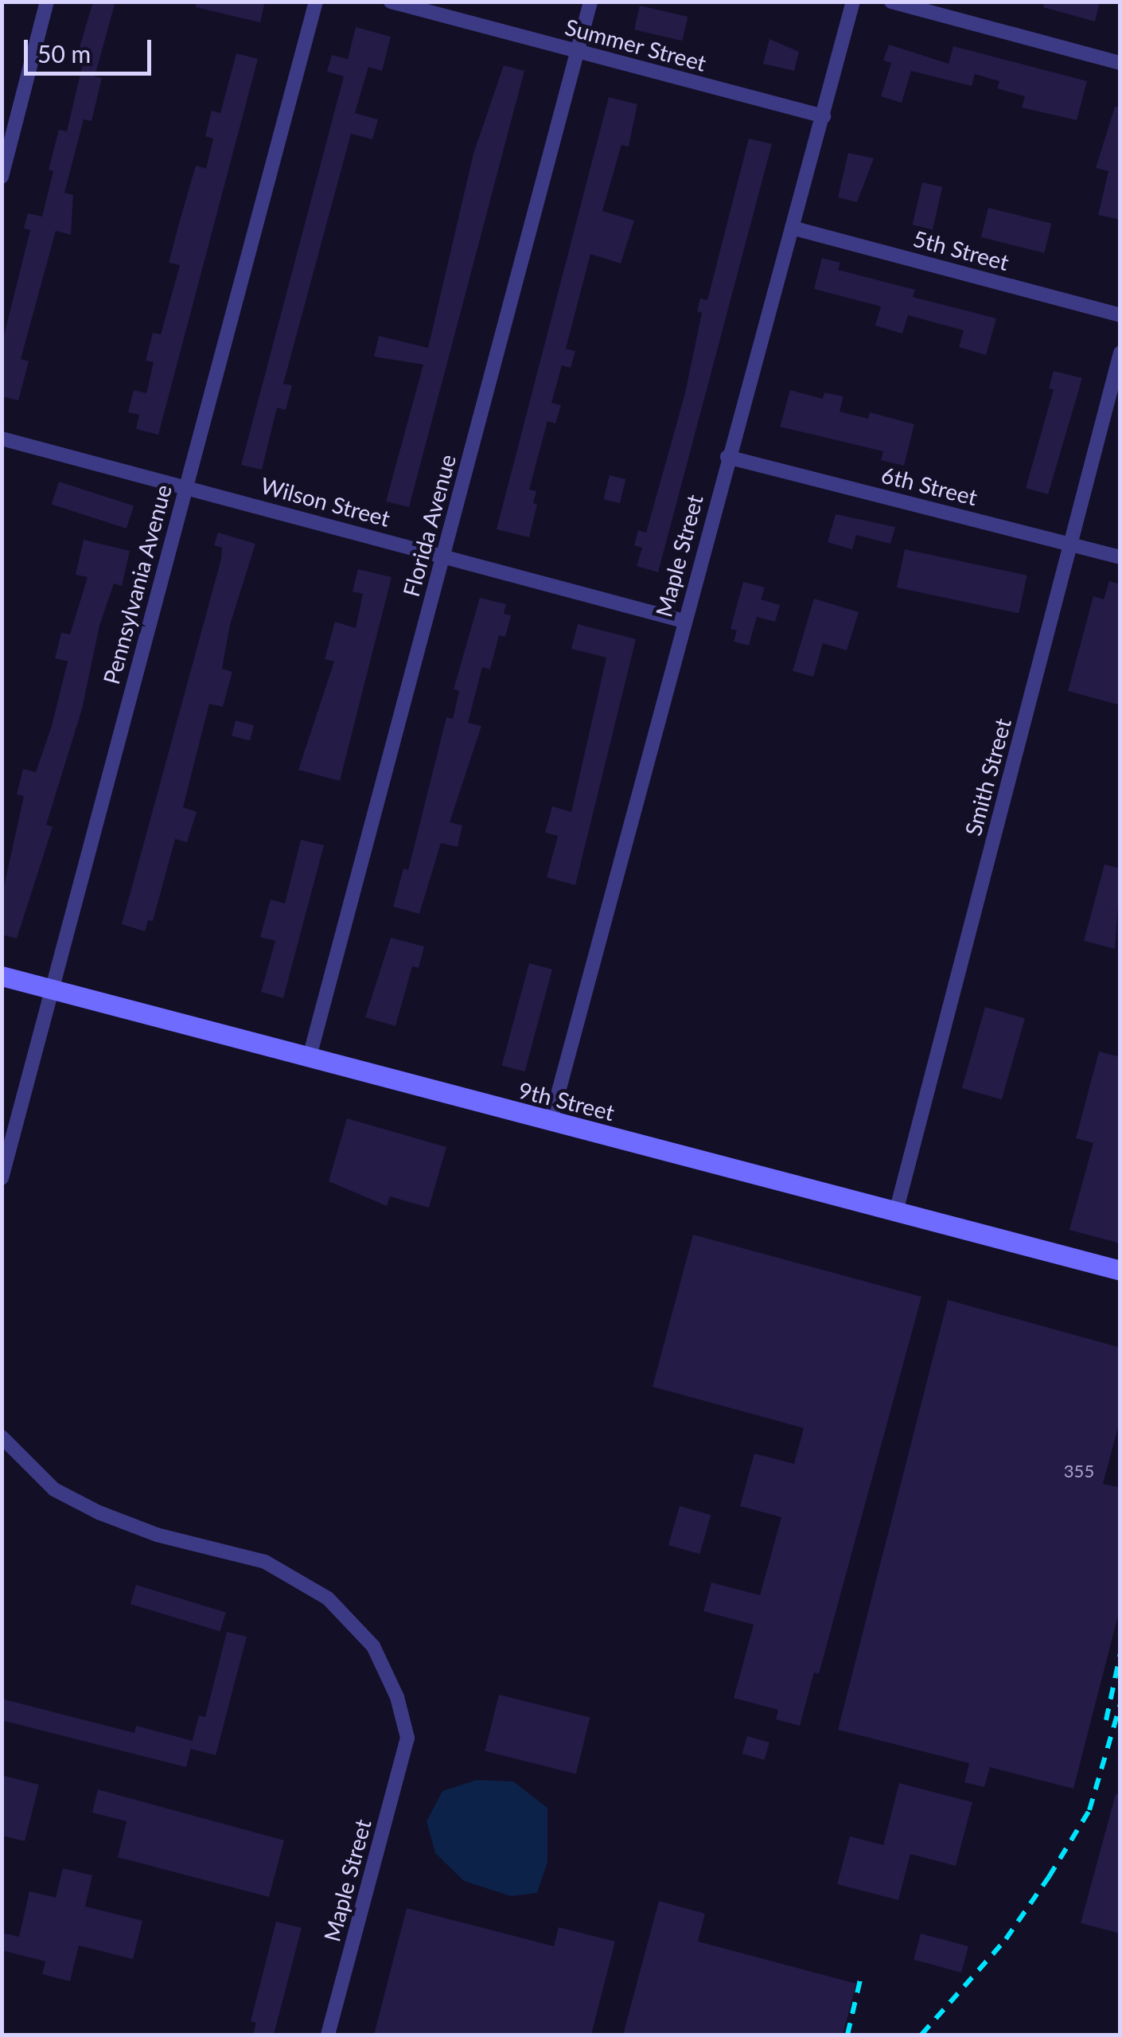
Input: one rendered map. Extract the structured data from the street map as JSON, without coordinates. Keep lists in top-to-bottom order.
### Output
{
  "streets": {
    "street": [
      "Summer Street",
      "5th Street",
      "6th Street",
      "Wilson Street",
      "Florida Avenue",
      "Maple Street",
      "Pennsylvania Avenue",
      "Smith Street",
      "9th Street"
    ]
  },
  "crossings": [
    ["Summer Street", "Florida Avenue"],
    ["Summer Street", "Maple Street"],
    ["5th Street", "Maple Street"],
    ["6th Street", "Maple Street"],
    ["6th Street", "Smith Street"],
    ["Wilson Street", "Florida Avenue"],
    ["Wilson Street", "Maple Street"],
    ["Wilson Street", "Pennsylvania Avenue"],
    ["Florida Avenue", "9th Street"],
    ["Maple Street", "9th Street"],
    ["Pennsylvania Avenue", "9th Street"],
    ["Smith Street", "9th Street"]
  ],
  "house_numbers": ["355"],
  "scale_bar": "50 m"
}
